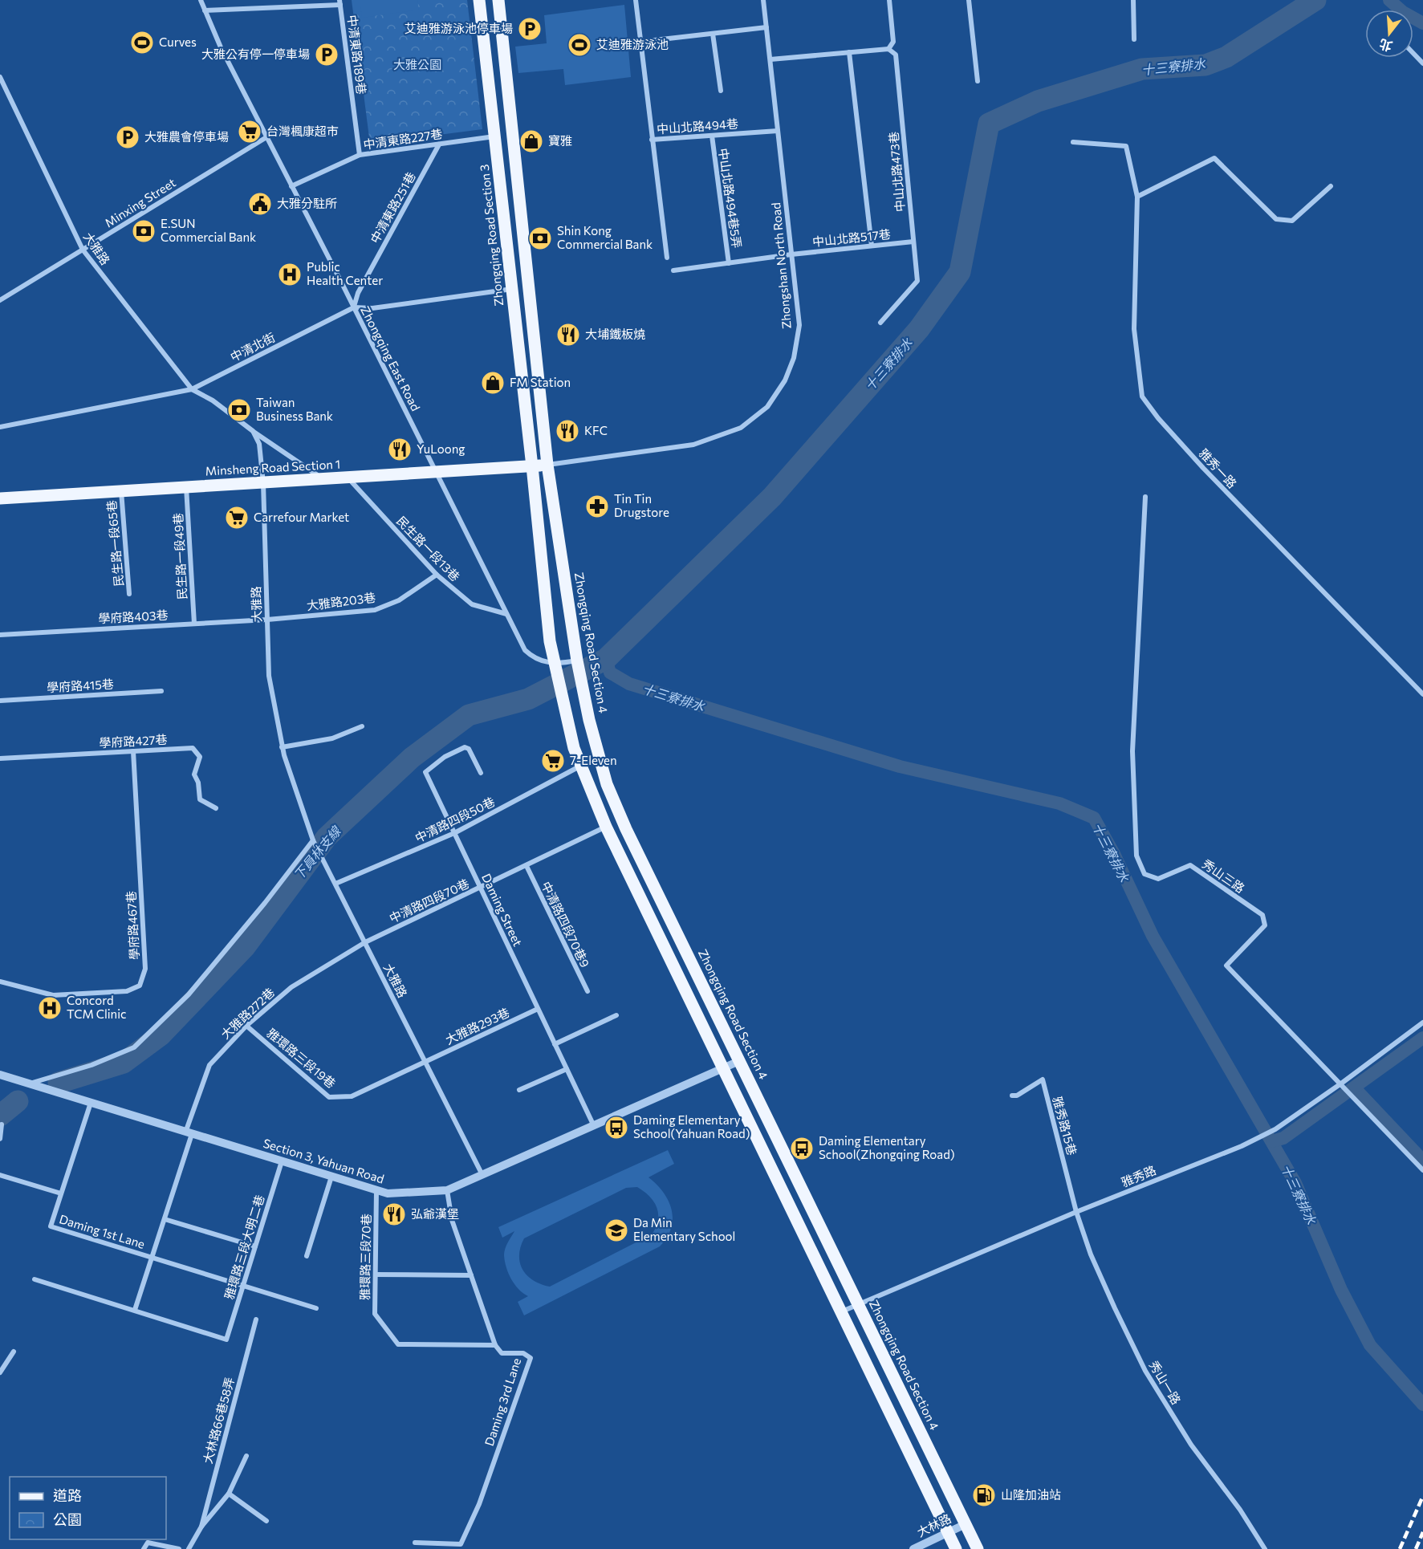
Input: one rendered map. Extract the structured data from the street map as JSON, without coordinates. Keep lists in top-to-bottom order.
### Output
{
  "streets": {
    "main road": ["Zhongqing Road Section 3", "Minsheng Road Section 1", "Zhongqing Road Section 4"],
    "street": [
      "中清東路189巷",
      "中山北路494巷",
      "中清東路227巷",
      "中山北路473巷",
      "中山北路494巷5弄",
      "Minxing Street",
      "中清東路251巷",
      "中山北路517巷",
      "大雅路",
      "Zhongshan North Road",
      "中清北街",
      "Zhongqing East Road",
      "雅秀一路",
      "民生路一段65巷",
      "民生路一段13巷",
      "民生路一段49巷",
      "大雅路203巷",
      "學府路403巷",
      "學府路415巷",
      "學府路427巷",
      "中清路四段50巷",
      "秀山三路",
      "中清路四段70巷",
      "Daming Street",
      "中清路四段70巷9",
      "學府路467巷",
      "大雅路272巷",
      "大雅路293巷",
      "雅環路三段19巷",
      "雅秀路15巷",
      "Section 3, Yahuan Road",
      "雅秀路",
      "Daming 1st Lane",
      "雅環路三段大明二巷",
      "雅環路三段70巷",
      "秀山一路",
      "Daming 3rd Lane",
      "大林路66巷58弄",
      "大林路"
    ]
  },
  "crossings": [
    ["中清東路189巷", "中清東路227巷"],
    ["中清東路189巷", "Zhongqing East Road"],
    ["中山北路494巷", "中山北路494巷5弄"],
    ["中山北路494巷", "Zhongshan North Road"],
    ["中清東路227巷", "中清東路251巷"],
    ["中清東路227巷", "Zhongqing Road Section 3"],
    ["中清東路227巷", "Zhongqing East Road"],
    ["中山北路473巷", "中山北路517巷"],
    ["中山北路494巷5弄", "中山北路517巷"],
    ["Minxing Street", "大雅路"],
    ["Minxing Street", "Zhongqing East Road"],
    ["中清東路251巷", "中清北街"],
    ["中清東路251巷", "Zhongqing East Road"],
    ["Zhongqing Road Section 3", "中清北街"],
    ["Zhongqing Road Section 3", "Minsheng Road Section 1"],
    ["中山北路517巷", "Zhongshan North Road"],
    ["大雅路", "中清北街"],
    ["大雅路", "Minsheng Road Section 1"],
    ["大雅路", "大雅路203巷"],
    ["大雅路", "學府路403巷"],
    ["大雅路", "中清路四段50巷"],
    ["大雅路", "中清路四段70巷"],
    ["大雅路", "大雅路272巷"],
    ["大雅路", "大雅路293巷"],
    ["大雅路", "雅環路三段19巷"],
    ["大雅路", "Section 3, Yahuan Road"],
    ["Zhongshan North Road", "Minsheng Road Section 1"],
    ["Zhongshan North Road", "Zhongqing Road Section 4"],
    ["中清北街", "Zhongqing East Road"],
    ["Zhongqing East Road", "Minsheng Road Section 1"],
    ["Zhongqing East Road", "民生路一段13巷"],
    ["Zhongqing East Road", "Zhongqing Road Section 4"],
    ["Minsheng Road Section 1", "民生路一段65巷"],
    ["Minsheng Road Section 1", "民生路一段13巷"],
    ["Minsheng Road Section 1", "民生路一段49巷"],
    ["Minsheng Road Section 1", "Zhongqing Road Section 4"],
    ["民生路一段13巷", "大雅路203巷"],
    ["民生路一段49巷", "學府路403巷"],
    ["大雅路203巷", "學府路403巷"],
    ["Zhongqing Road Section 4", "Section 3, Yahuan Road"],
    ["Zhongqing Road Section 4", "雅秀路"],
    ["Zhongqing Road Section 4", "大林路"],
    ["學府路427巷", "學府路467巷"],
    ["中清路四段50巷", "Daming Street"],
    ["秀山三路", "雅秀路"],
    ["中清路四段70巷", "Daming Street"],
    ["中清路四段70巷", "中清路四段70巷9"],
    ["中清路四段70巷", "大雅路272巷"],
    ["Daming Street", "大雅路293巷"],
    ["Daming Street", "Section 3, Yahuan Road"],
    ["大雅路272巷", "雅環路三段19巷"],
    ["大雅路272巷", "Section 3, Yahuan Road"],
    ["大雅路293巷", "雅環路三段19巷"],
    ["雅秀路15巷", "雅秀路"],
    ["雅秀路15巷", "秀山一路"],
    ["Section 3, Yahuan Road", "Daming 1st Lane"],
    ["Section 3, Yahuan Road", "雅環路三段大明二巷"],
    ["Section 3, Yahuan Road", "雅環路三段70巷"],
    ["雅秀路", "秀山一路"],
    ["Daming 1st Lane", "雅環路三段大明二巷"],
    ["雅環路三段70巷", "Daming 3rd Lane"]
  ],
  "water": ["十三寮排水", "下員林支線"],
  "parks": ["大雅公園"],
  "places": {
    "parking": ["艾迪雅游泳池停車場", "大雅公有停一停車場", "大雅農會停車場"],
    "sports": ["Curves", "艾迪雅游泳池"],
    "supermarket": ["台灣楓康超市", "Carrefour Market", "7-Eleven"],
    "shop": ["寶雅", "FM Station"],
    "public building": ["大雅分駐所"],
    "bank": ["E.SUN Commercial Bank", "Shin Kong Commercial Bank", "Taiwan Business Bank"],
    "hospital": ["Public Health Center", "Concord TCM Clinic"],
    "restaurant": [
      "大埔鐵板燒",
      "KFC",
      "YuLoong",
      "弘爺漢堡"
    ],
    "pharmacy": ["Tin Tin Drugstore"],
    "bus stop": ["Daming Elementary School(Yahuan Road)", "Daming Elementary School(Zhongqing Road)"],
    "school or university": ["Da Min Elementary School"],
    "fuel station": ["山隆加油站"]
  },
  "legend": ["道路", "公園"],
  "north": "bottom"
}
